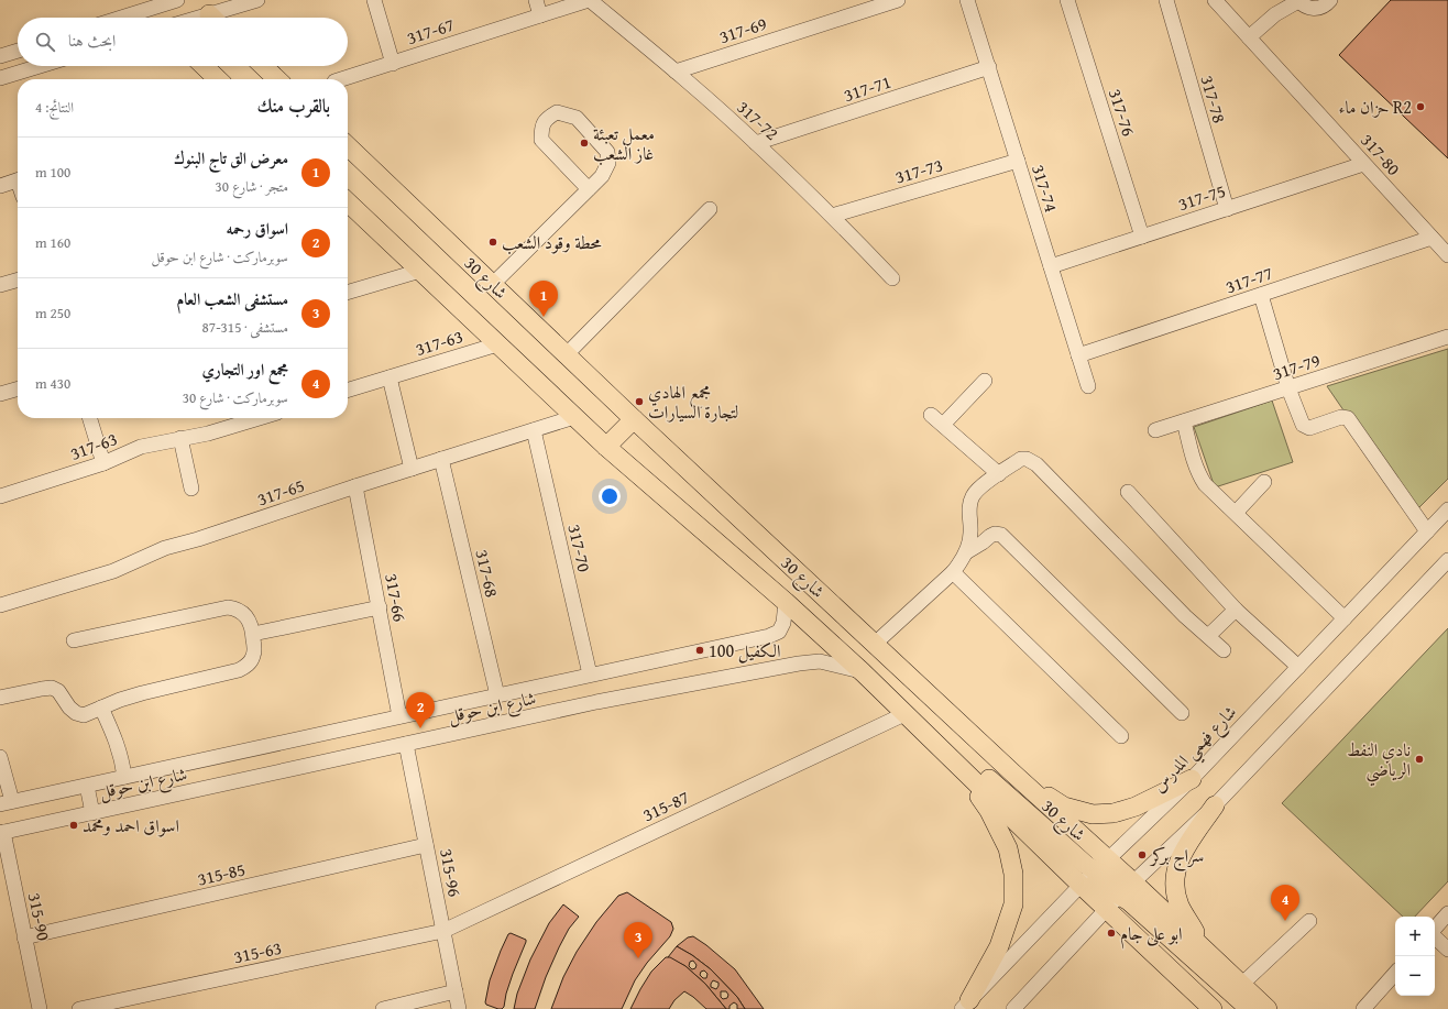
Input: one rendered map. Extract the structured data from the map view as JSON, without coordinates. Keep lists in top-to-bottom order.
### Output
{
  "streets": {
    "main road": ["شارع 30"],
    "street": [
      "317-69",
      "317-67",
      "317-71",
      "317-78",
      "317-76",
      "317-72",
      "317-80",
      "317-73",
      "317-74",
      "317-75",
      "317-77",
      "317-63",
      "317-79",
      "317-65",
      "317-70",
      "317-68",
      "317-66",
      "شارع ابن حوقل",
      "شارع فهمي المدرس",
      "315-87",
      "315-96",
      "315-85",
      "315-90",
      "315-63"
    ]
  },
  "crossings": [
    ["317-69", "317-72"],
    ["317-67", "317-72"],
    ["317-71", "317-72"],
    ["317-71", "317-74"],
    ["317-78", "317-75"],
    ["317-76", "317-75"],
    ["317-72", "317-73"],
    ["317-80", "317-75"],
    ["317-80", "317-77"],
    ["317-73", "317-74"],
    ["317-74", "317-75"],
    ["317-74", "317-77"],
    ["شارع 30", "317-63"],
    ["شارع 30", "317-65"],
    ["شارع 30", "شارع ابن حوقل"],
    ["شارع 30", "شارع فهمي المدرس"],
    ["شارع 30", "315-87"],
    ["317-65", "317-70"],
    ["317-65", "317-68"],
    ["317-65", "317-66"],
    ["317-70", "شارع ابن حوقل"],
    ["317-68", "شارع ابن حوقل"],
    ["317-66", "شارع ابن حوقل"],
    ["شارع ابن حوقل", "315-96"],
    ["شارع ابن حوقل", "315-90"],
    ["315-87", "315-96"],
    ["315-87", "315-63"],
    ["315-96", "315-85"],
    ["315-96", "315-63"],
    ["315-85", "315-90"]
  ],
  "places": [
    "حزان ماء R2",
    "معمل تعبئة غاز الشعب",
    "محطة وقود الشعب",
    "مجمع الهادي لتجارة السيارات",
    "الكفيل 100",
    "نادي النفط الرياضي",
    "اسواق احمد ومحمد",
    "سراج بركر",
    "ابو علی جام"
  ],
  "page": {
    "search": "ابحث هنا",
    "heading": ["بالقرب منك", "النتائج: 4"],
    "list": [
      {
        "mark": "1",
        "name": "معرض الق تاج البنوك",
        "note": "متجر · شارع 30",
        "value": "100 m"
      },
      {
        "mark": "2",
        "name": "اسواق رحمه",
        "note": "سوبرماركت · شارع ابن حوقل",
        "value": "160 m"
      },
      {
        "mark": "3",
        "name": "مستشفى الشعب العام",
        "note": "مستشفى · 315-87",
        "value": "250 m"
      },
      {
        "mark": "4",
        "name": "مجمع اور التجاري",
        "note": "سوبرماركت · شارع 30",
        "value": "430 m"
      }
    ],
    "pins": [
      "1",
      "2",
      "4",
      "3"
    ],
    "map_buttons": ["+", "−"]
  }
}
